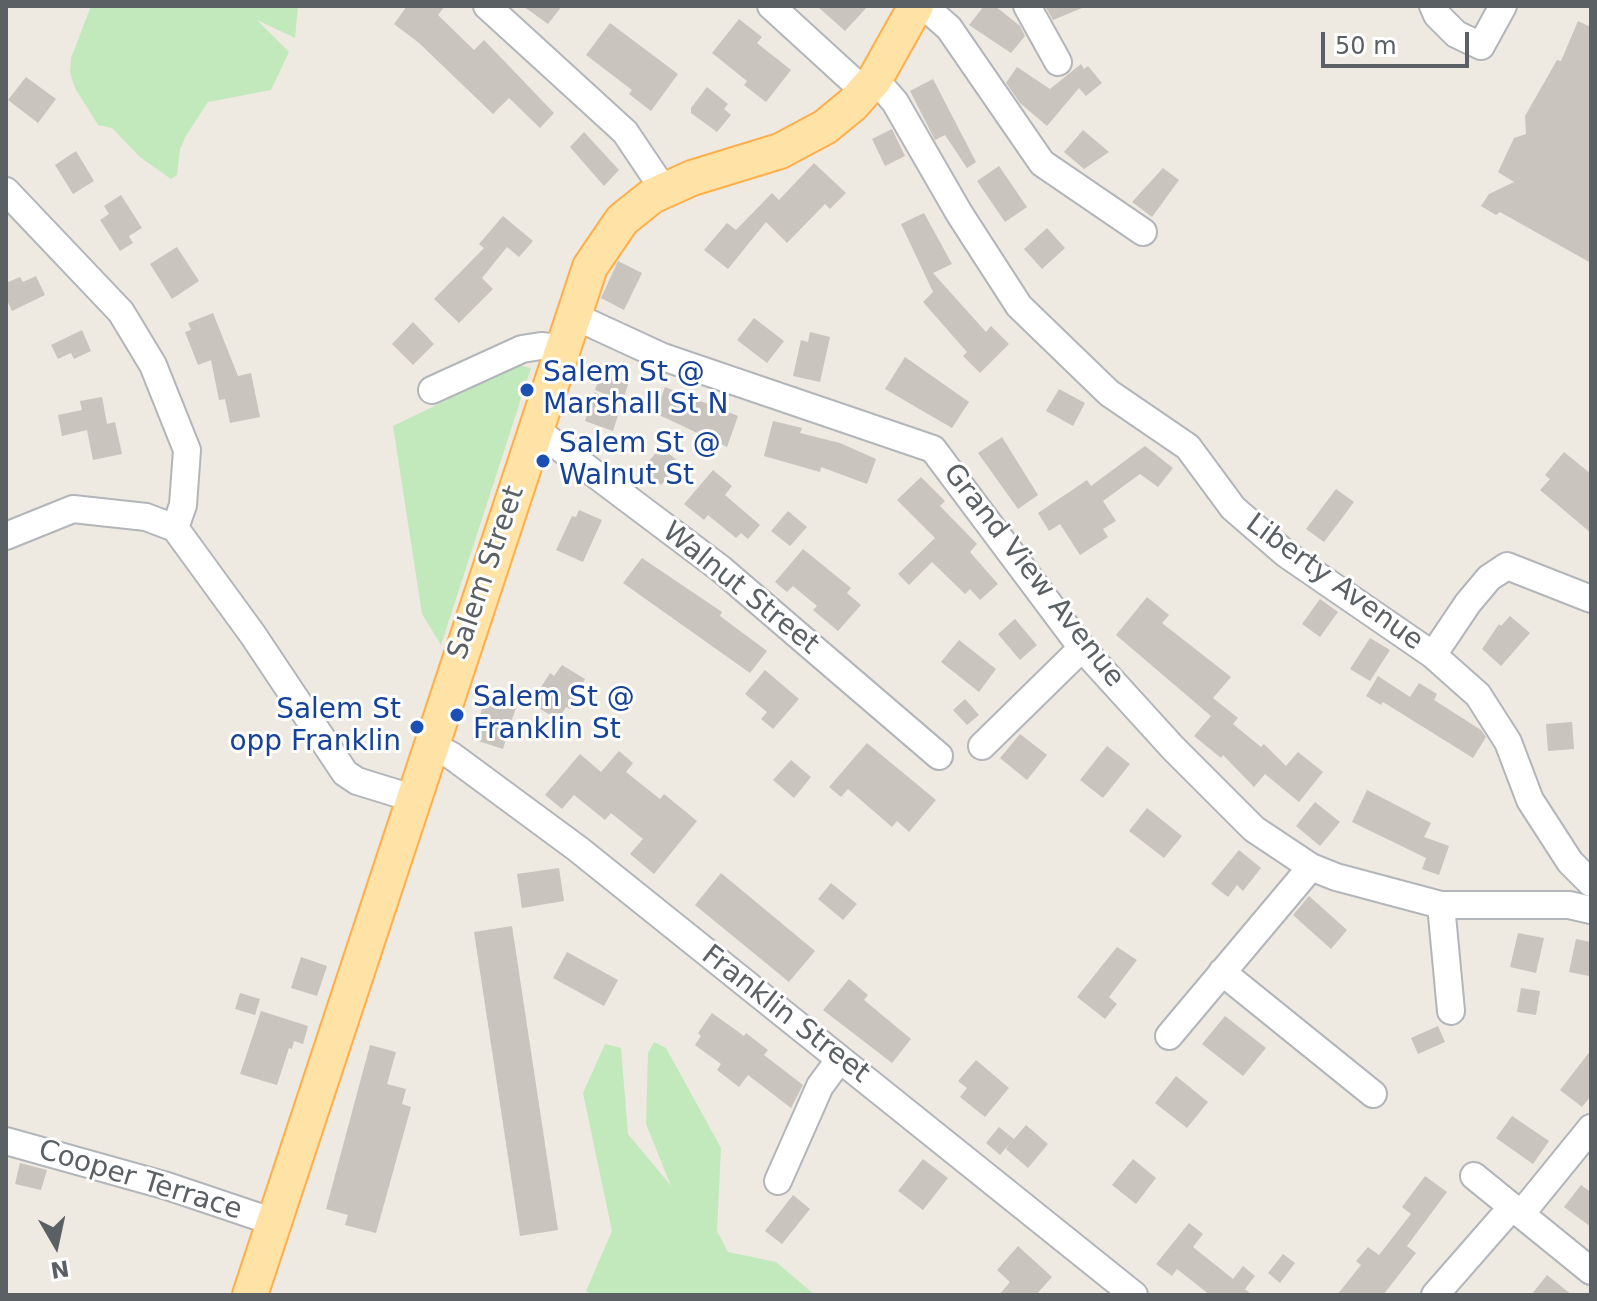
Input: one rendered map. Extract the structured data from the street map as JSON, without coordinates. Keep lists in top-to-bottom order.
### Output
{
  "streets": {
    "main road": ["Salem Street"],
    "street": [
      "Grand View Avenue",
      "Liberty Avenue",
      "Walnut Street",
      "Franklin Street",
      "Cooper Terrace"
    ]
  },
  "crossings": [
    ["Salem Street", "Grand View Avenue"],
    ["Salem Street", "Liberty Avenue"],
    ["Salem Street", "Walnut Street"],
    ["Salem Street", "Franklin Street"],
    ["Salem Street", "Cooper Terrace"]
  ],
  "places": [
    "Salem St @ Marshall St N",
    "Salem St @ Walnut St",
    "Salem St @ Franklin St",
    "Salem St opp Franklin"
  ],
  "scale_bar": "50 m",
  "north": "bottom"
}
